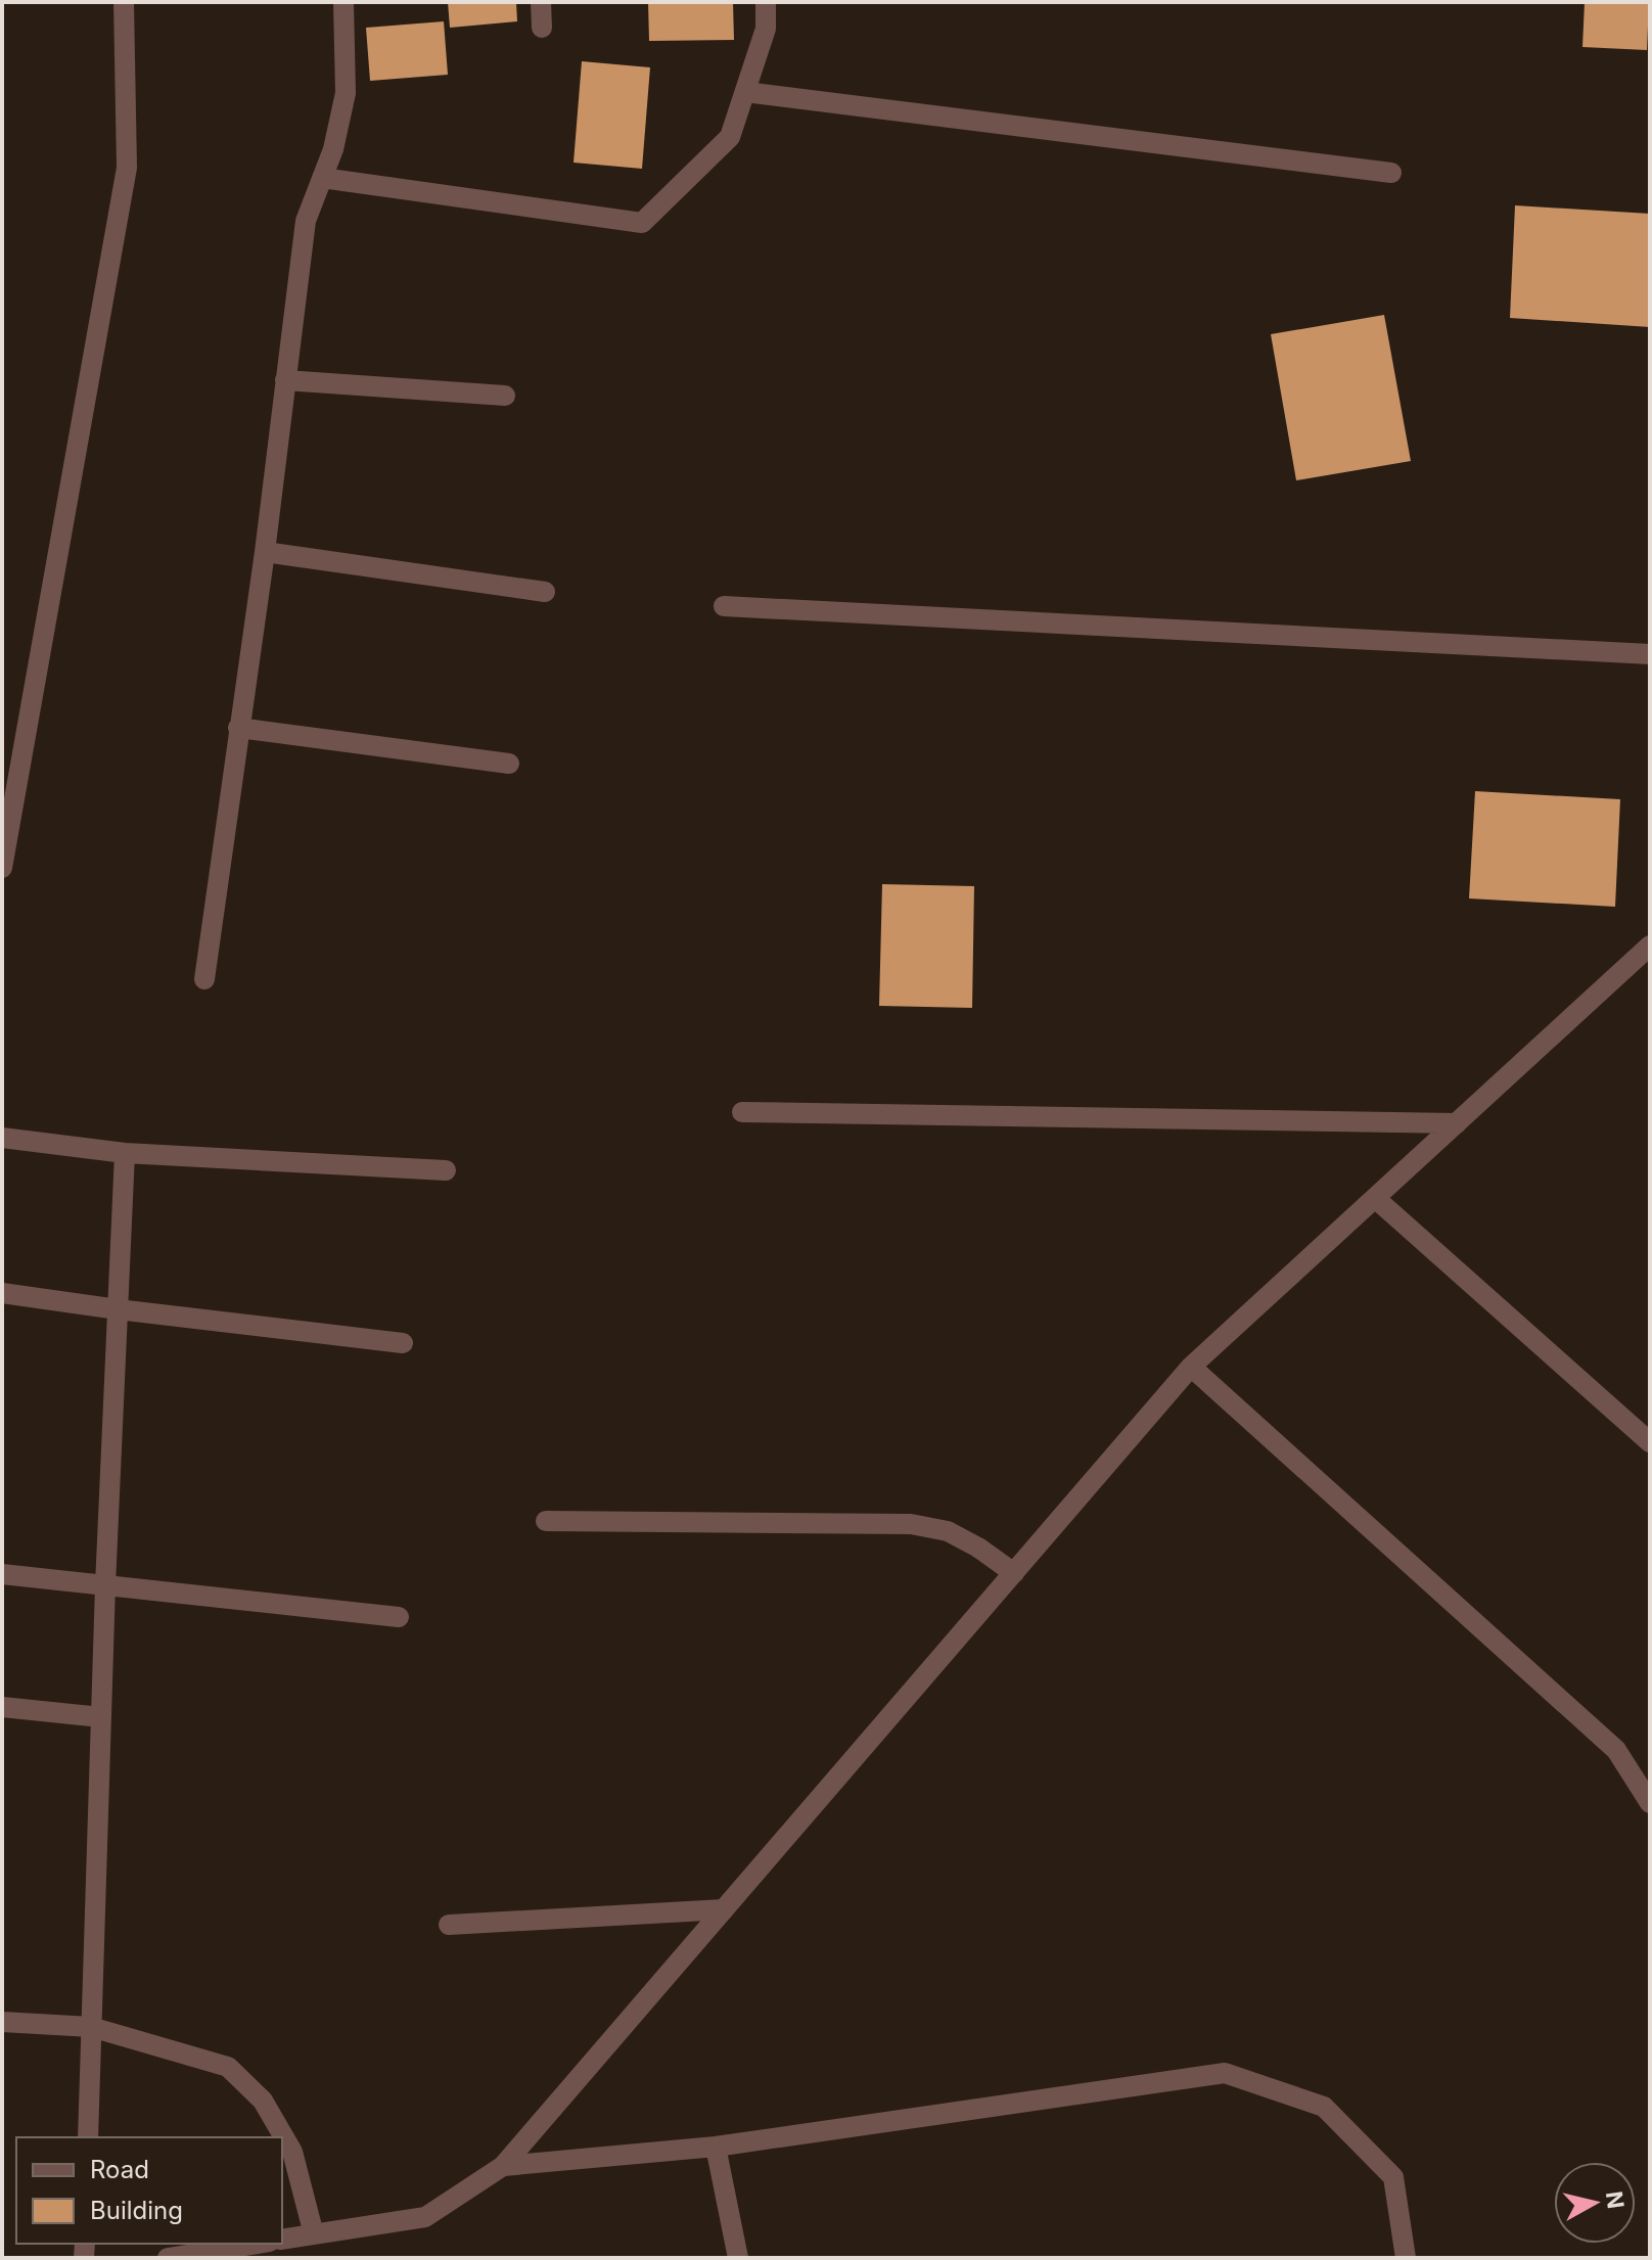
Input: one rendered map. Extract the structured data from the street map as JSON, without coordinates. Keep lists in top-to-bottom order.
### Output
{
  "legend": ["Road", "Building"],
  "north": "right"
}
